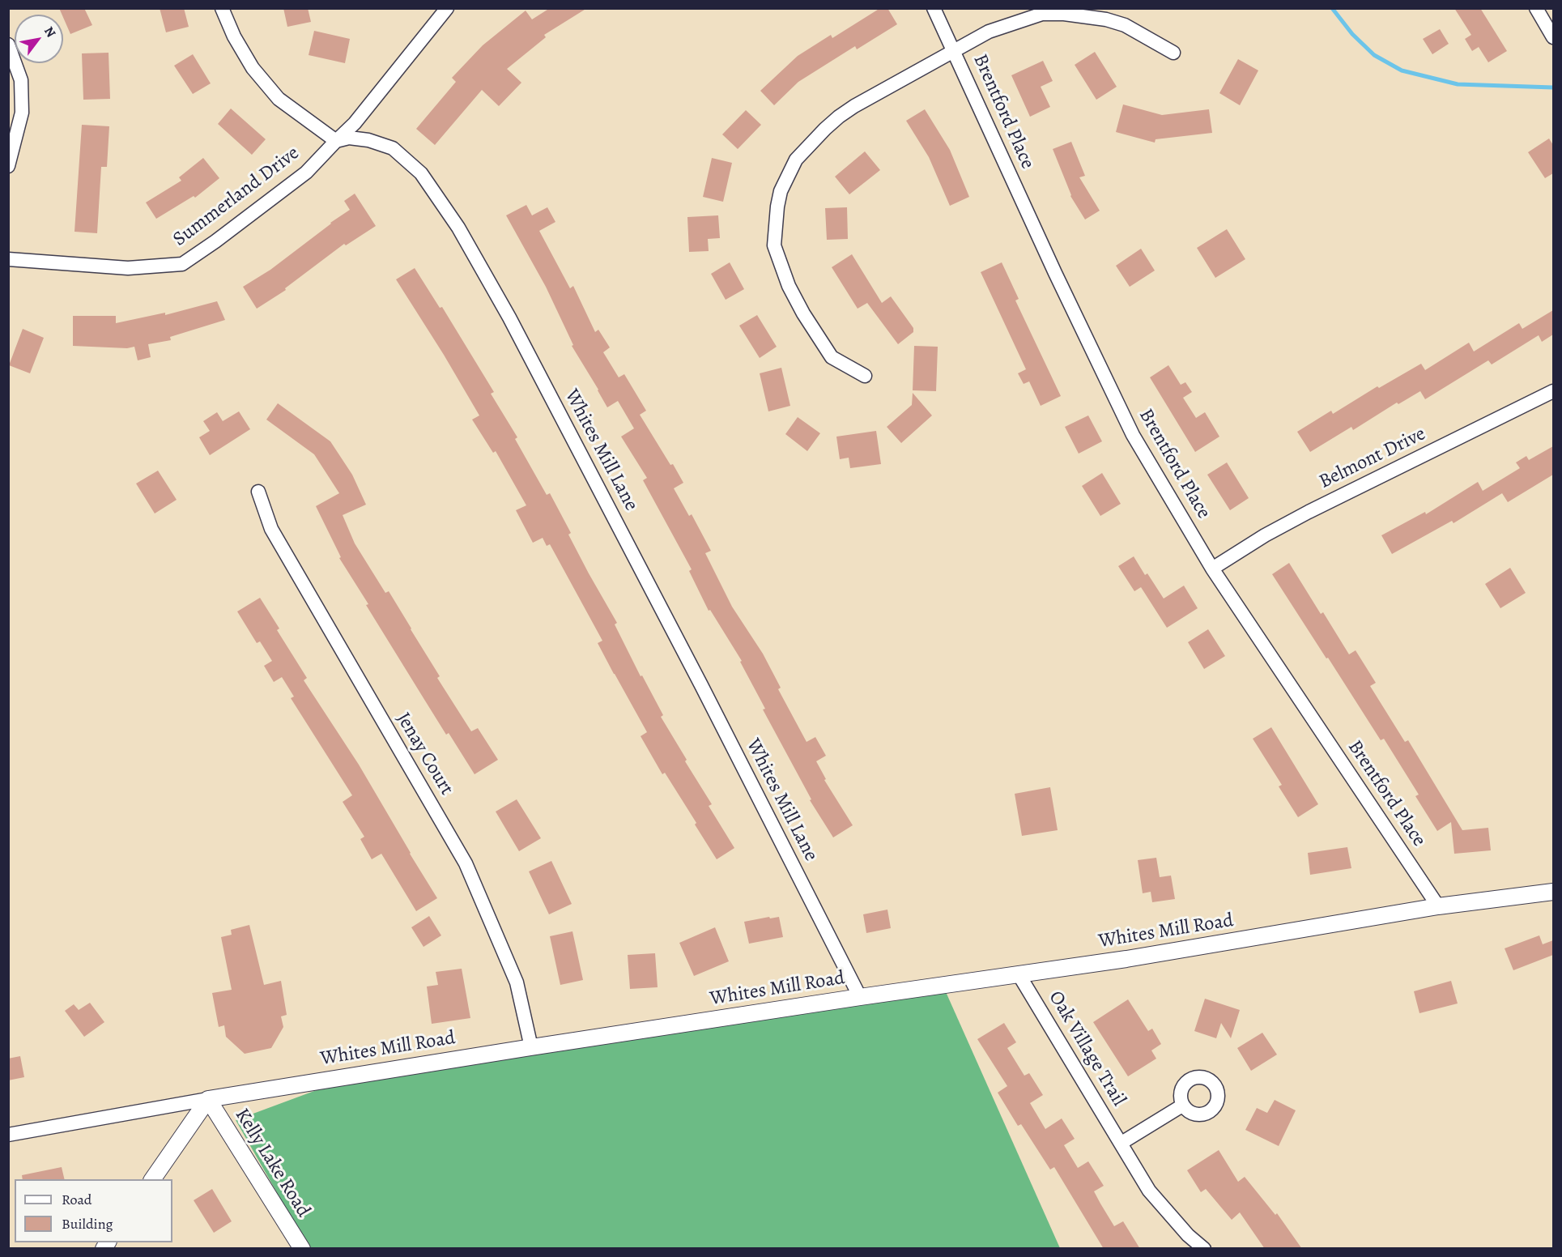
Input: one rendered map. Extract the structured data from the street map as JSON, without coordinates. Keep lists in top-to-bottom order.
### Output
{
  "streets": {
    "street": [
      "Brentford Place",
      "Summerland Drive",
      "Whites Mill Lane",
      "Belmont Drive",
      "Jenay Court",
      "Whites Mill Road",
      "Oak Village Trail",
      "Kelly Lake Road"
    ]
  },
  "crossings": [
    ["Brentford Place", "Belmont Drive"],
    ["Brentford Place", "Whites Mill Road"],
    ["Summerland Drive", "Whites Mill Lane"],
    ["Whites Mill Lane", "Whites Mill Road"],
    ["Jenay Court", "Whites Mill Road"],
    ["Whites Mill Road", "Oak Village Trail"],
    ["Whites Mill Road", "Kelly Lake Road"]
  ],
  "legend": ["Road", "Building"],
  "north": "top right"
}
